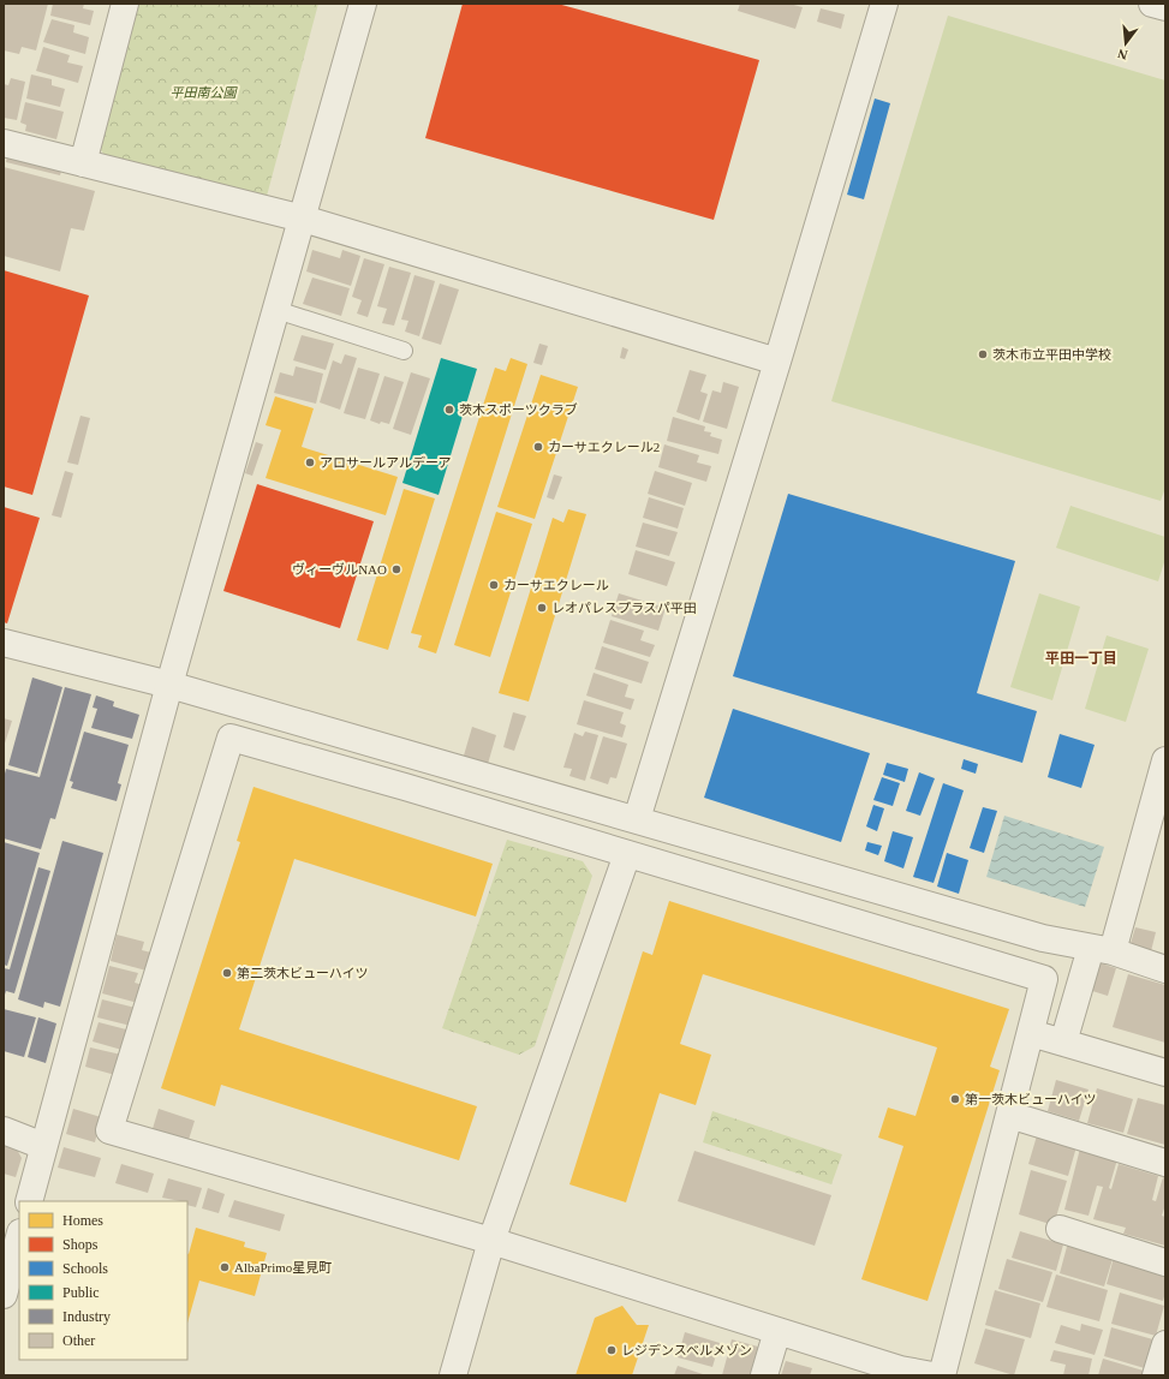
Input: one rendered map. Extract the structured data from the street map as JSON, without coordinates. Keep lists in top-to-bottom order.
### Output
{
  "districts": ["平田一丁目"],
  "parks": ["平田南公園"],
  "places": [
    "茨木市立平田中学校",
    "茨木スポーツクラブ",
    "カーサエクレール2",
    "アロサールアルデーア",
    "ヴィーヴルNAO",
    "カーサエクレール",
    "レオパレスプラスパ平田",
    "第二茨木ビューハイツ",
    "第一茨木ビューハイツ",
    "AlbaPrimo星見町",
    "レジデンスベルメゾン"
  ],
  "legend": [
    "Homes",
    "Shops",
    "Schools",
    "Public",
    "Industry",
    "Other"
  ],
  "north": "bottom"
}
